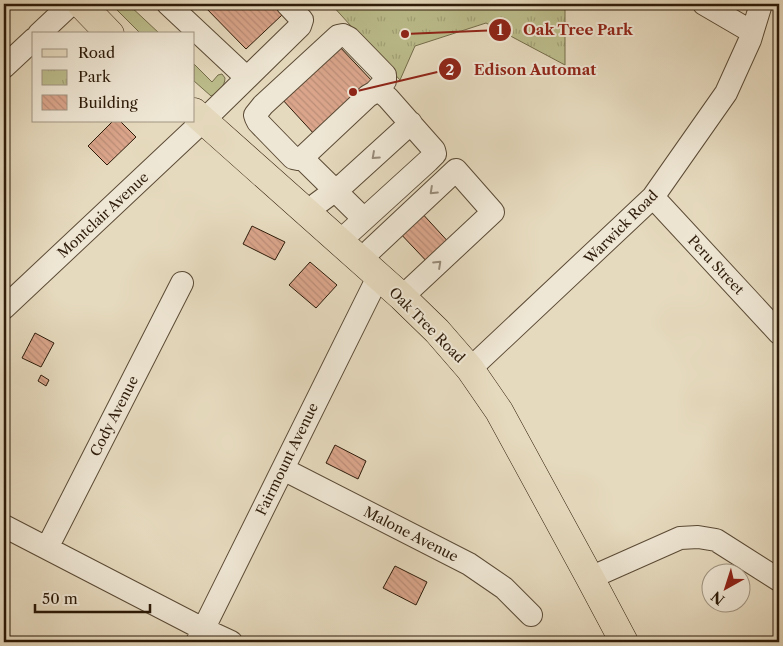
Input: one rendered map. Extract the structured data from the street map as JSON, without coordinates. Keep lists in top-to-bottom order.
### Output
{
  "streets": {
    "main road": ["Oak Tree Road"],
    "street": [
      "Montclair Avenue",
      "Warwick Road",
      "Peru Street",
      "Cody Avenue",
      "Fairmount Avenue",
      "Malone Avenue"
    ]
  },
  "crossings": [
    ["Montclair Avenue", "Oak Tree Road"],
    ["Warwick Road", "Peru Street"],
    ["Warwick Road", "Oak Tree Road"],
    ["Oak Tree Road", "Fairmount Avenue"],
    ["Fairmount Avenue", "Malone Avenue"]
  ],
  "places": ["Oak Tree Park", "Edison Automat"],
  "legend": ["Road", "Park", "Building"],
  "scale_bar": "50 m",
  "north": "bottom left"
}
